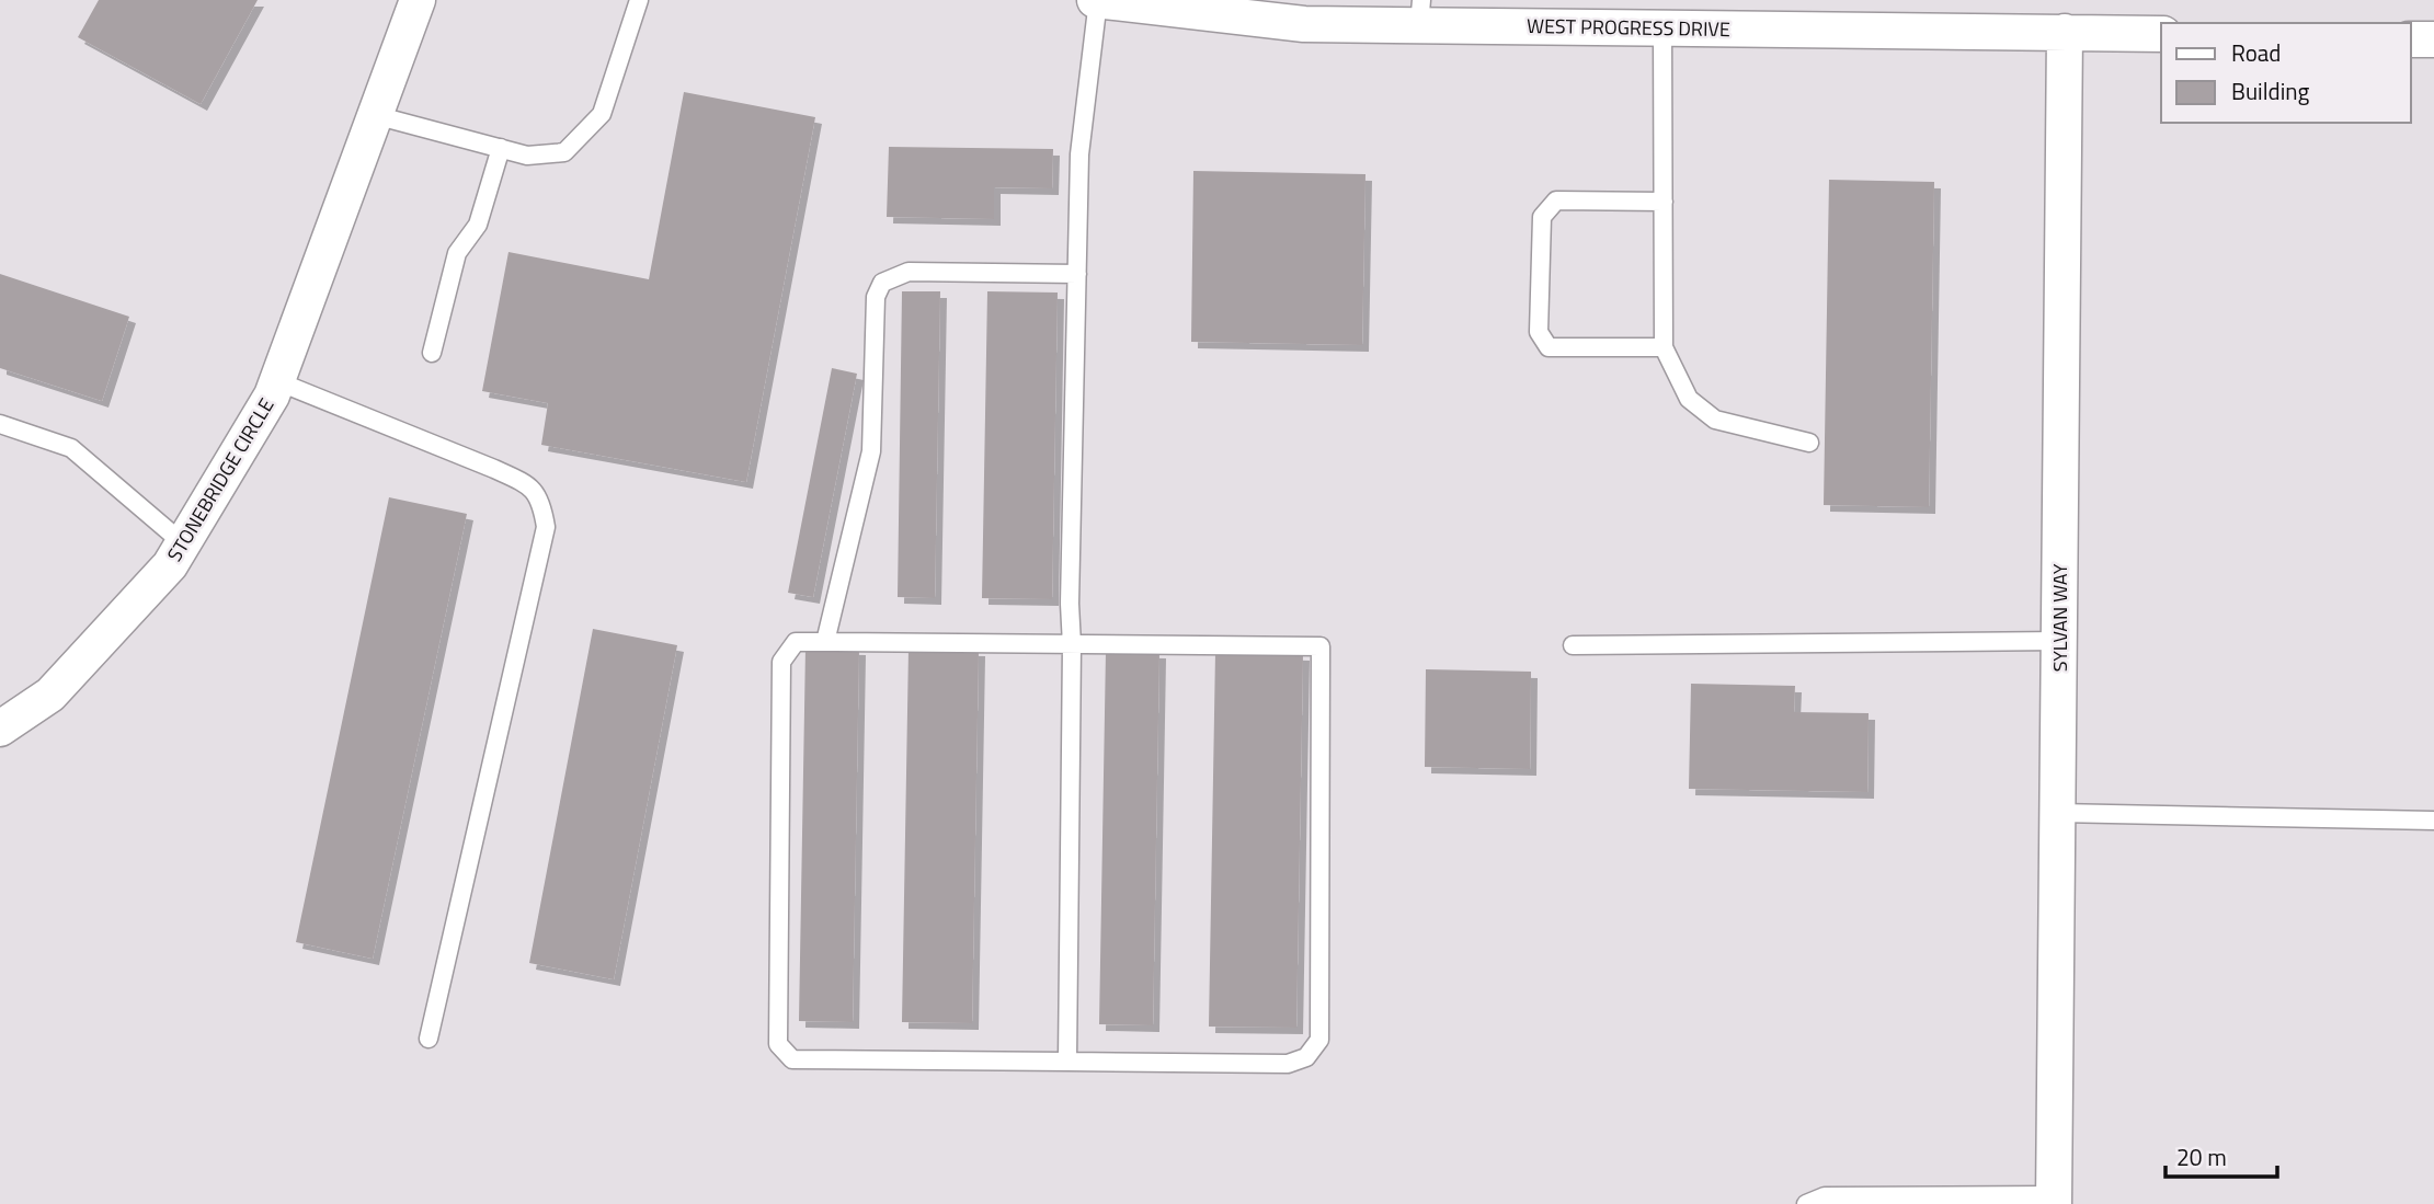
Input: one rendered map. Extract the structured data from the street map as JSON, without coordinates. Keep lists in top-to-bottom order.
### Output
{
  "streets": {
    "street": ["WEST PROGRESS DRIVE", "STONEBRIDGE CIRCLE", "SYLVAN WAY"]
  },
  "crossings": [
    ["WEST PROGRESS DRIVE", "SYLVAN WAY"]
  ],
  "legend": ["Road", "Building"],
  "scale_bar": "20 m"
}
